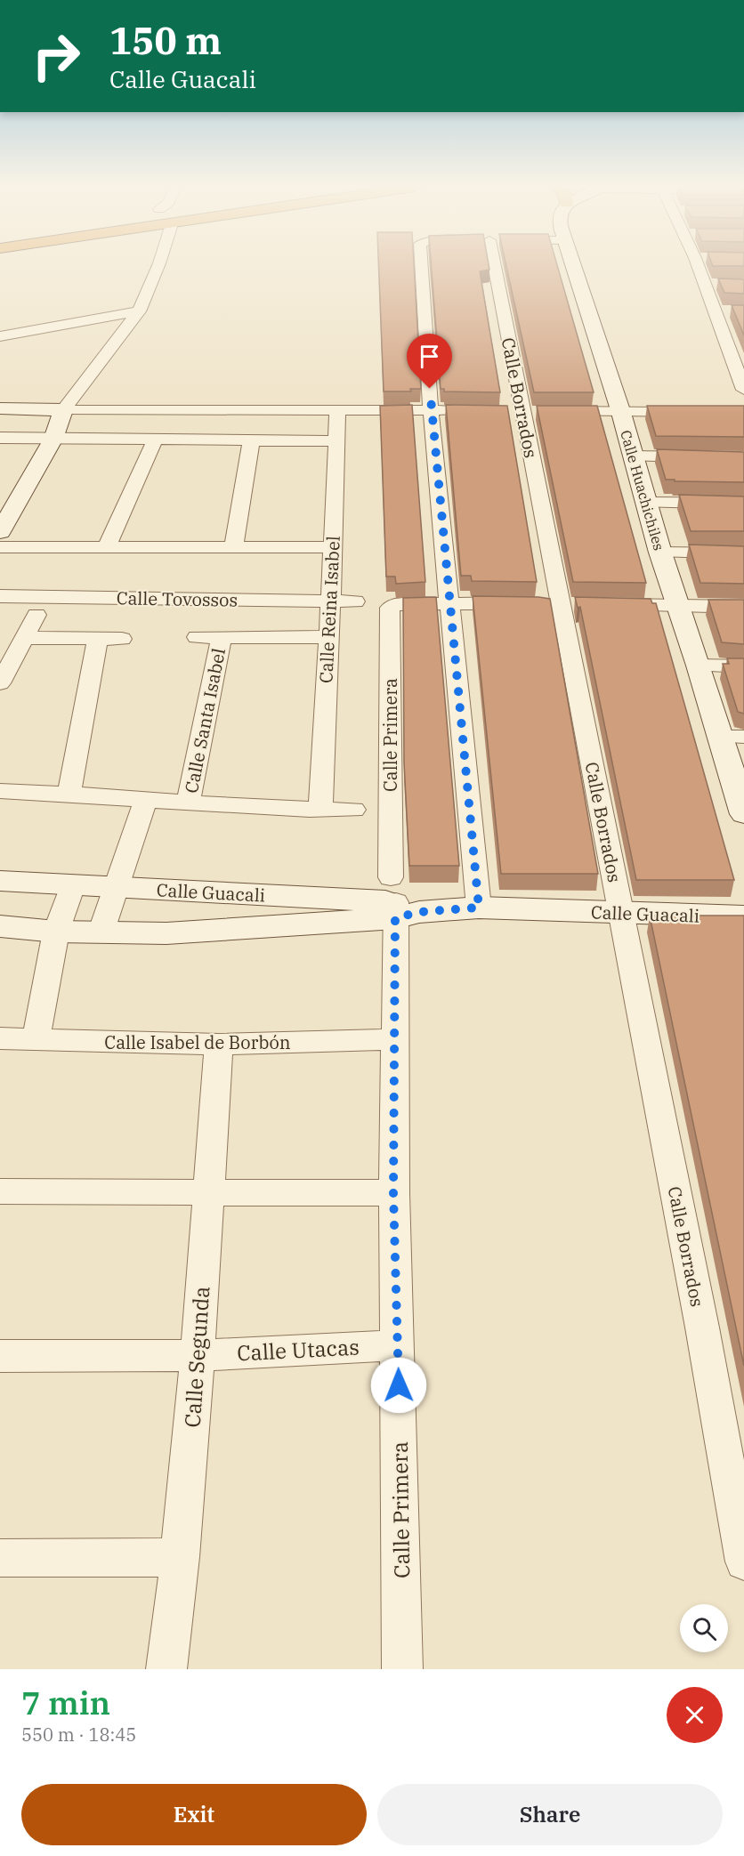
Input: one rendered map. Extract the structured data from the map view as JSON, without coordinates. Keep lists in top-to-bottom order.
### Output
{
  "streets": {
    "street": [
      "Calle Borrados",
      "Calle Huachichiles",
      "Calle Tovossos",
      "Calle Reina Isabel",
      "Calle Santa Isabel",
      "Calle Primera",
      "Calle Guacali",
      "Calle Isabel de Borbón",
      "Calle Utacas",
      "Calle Segunda"
    ]
  },
  "crossings": [
    ["Calle Borrados", "Calle Guacali"],
    ["Calle Tovossos", "Calle Reina Isabel"],
    ["Calle Reina Isabel", "Calle Santa Isabel"],
    ["Calle Primera", "Calle Guacali"],
    ["Calle Primera", "Calle Isabel de Borbón"],
    ["Calle Primera", "Calle Utacas"],
    ["Calle Isabel de Borbón", "Calle Segunda"],
    ["Calle Utacas", "Calle Segunda"]
  ],
  "page": {
    "turn": ["150 m", "Calle Guacali"],
    "heading": ["7 min", "550 m · 18:45"],
    "buttons": ["Exit", "Share"]
  }
}
